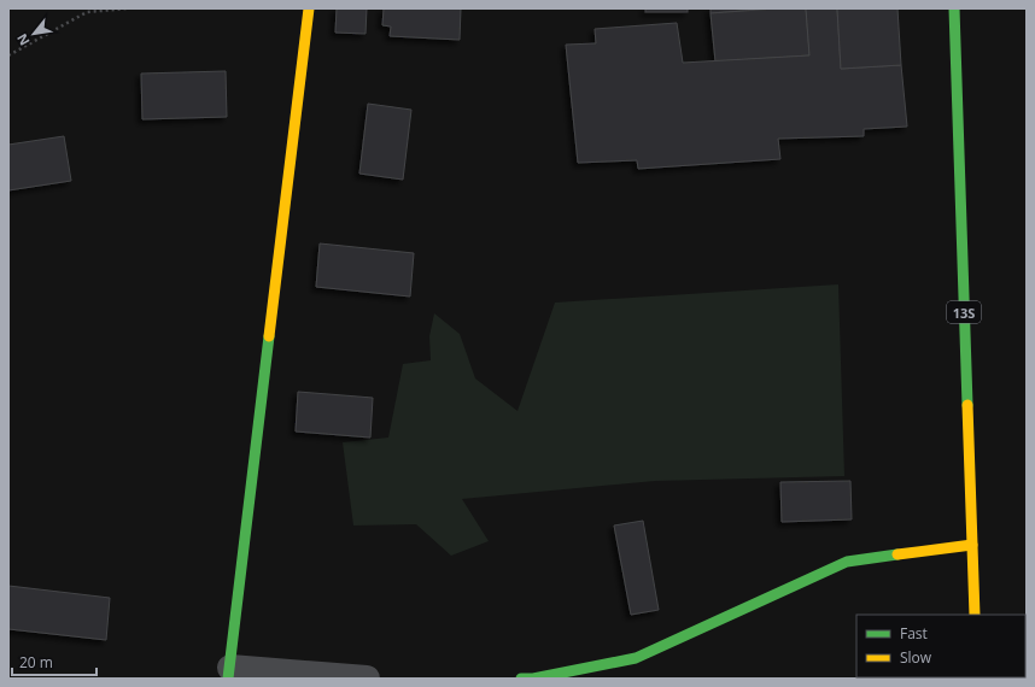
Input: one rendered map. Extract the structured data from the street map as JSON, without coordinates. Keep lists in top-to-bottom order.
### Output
{
  "streets": {
    "main road": ["13S"]
  },
  "legend": ["Fast", "Slow"],
  "scale_bar": "20 m",
  "north": "bottom left"
}
